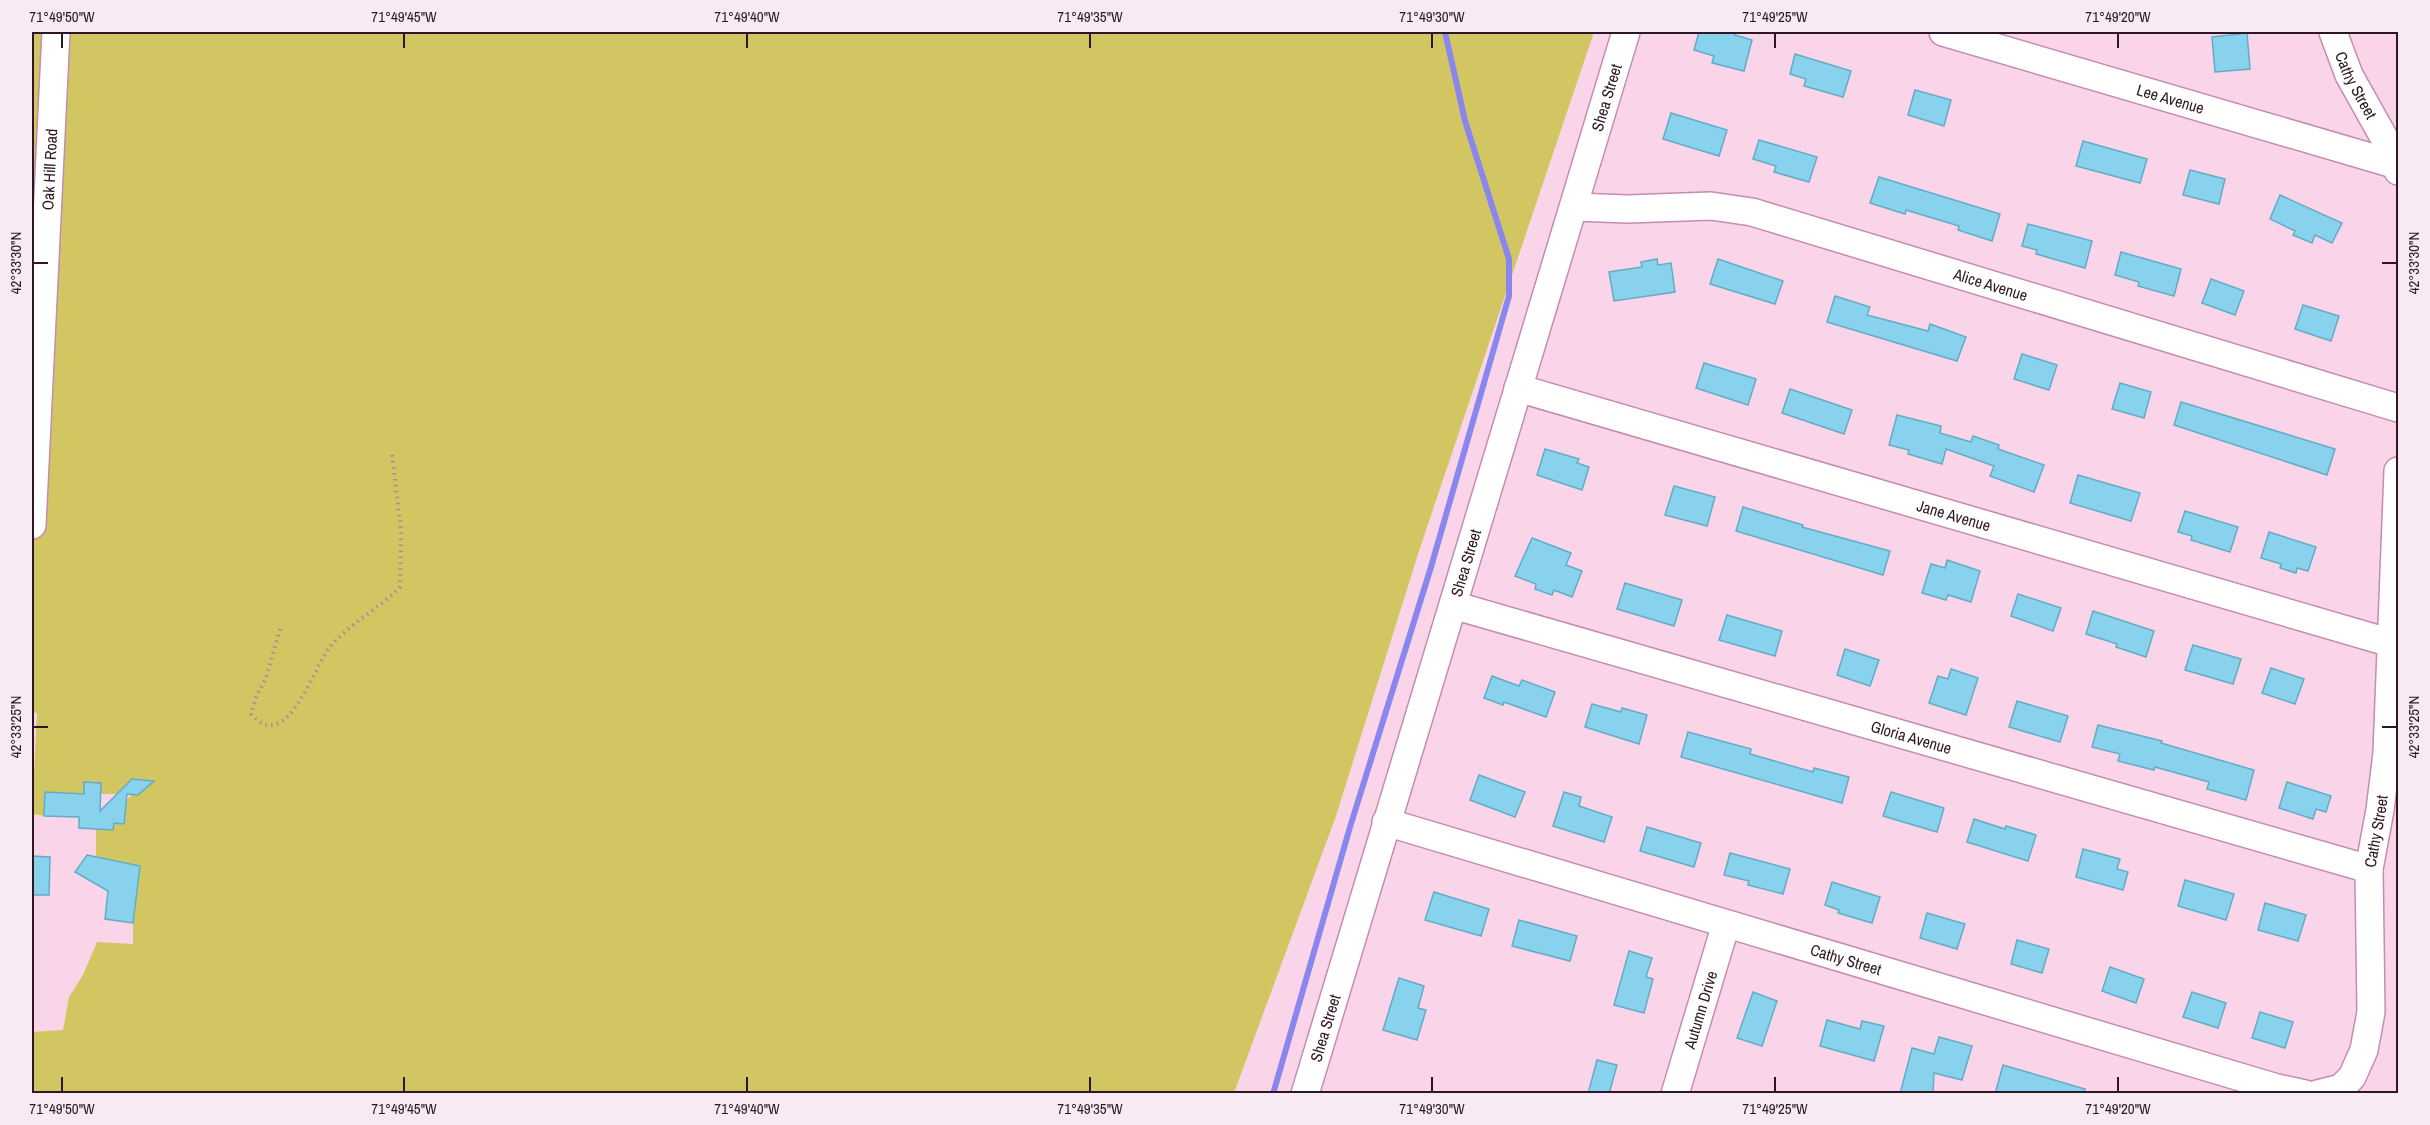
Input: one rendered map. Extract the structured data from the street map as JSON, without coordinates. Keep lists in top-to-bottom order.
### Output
{
  "streets": {
    "street": [
      "Cathy Street",
      "Shea Street",
      "Lee Avenue",
      "Oak Hill Road",
      "Alice Avenue",
      "Jane Avenue",
      "Gloria Avenue",
      "Autumn Drive"
    ]
  },
  "crossings": [
    ["Cathy Street", "Shea Street"],
    ["Cathy Street", "Lee Avenue"],
    ["Cathy Street", "Jane Avenue"],
    ["Cathy Street", "Gloria Avenue"],
    ["Cathy Street", "Autumn Drive"],
    ["Shea Street", "Alice Avenue"],
    ["Shea Street", "Jane Avenue"],
    ["Shea Street", "Gloria Avenue"]
  ],
  "coordinates": [
    "71°49'50\"W",
    "71°49'45\"W",
    "71°49'40\"W",
    "71°49'35\"W",
    "71°49'30\"W",
    "71°49'25\"W",
    "71°49'20\"W",
    "42°33'30\"N",
    "42°33'25\"N"
  ]
}
